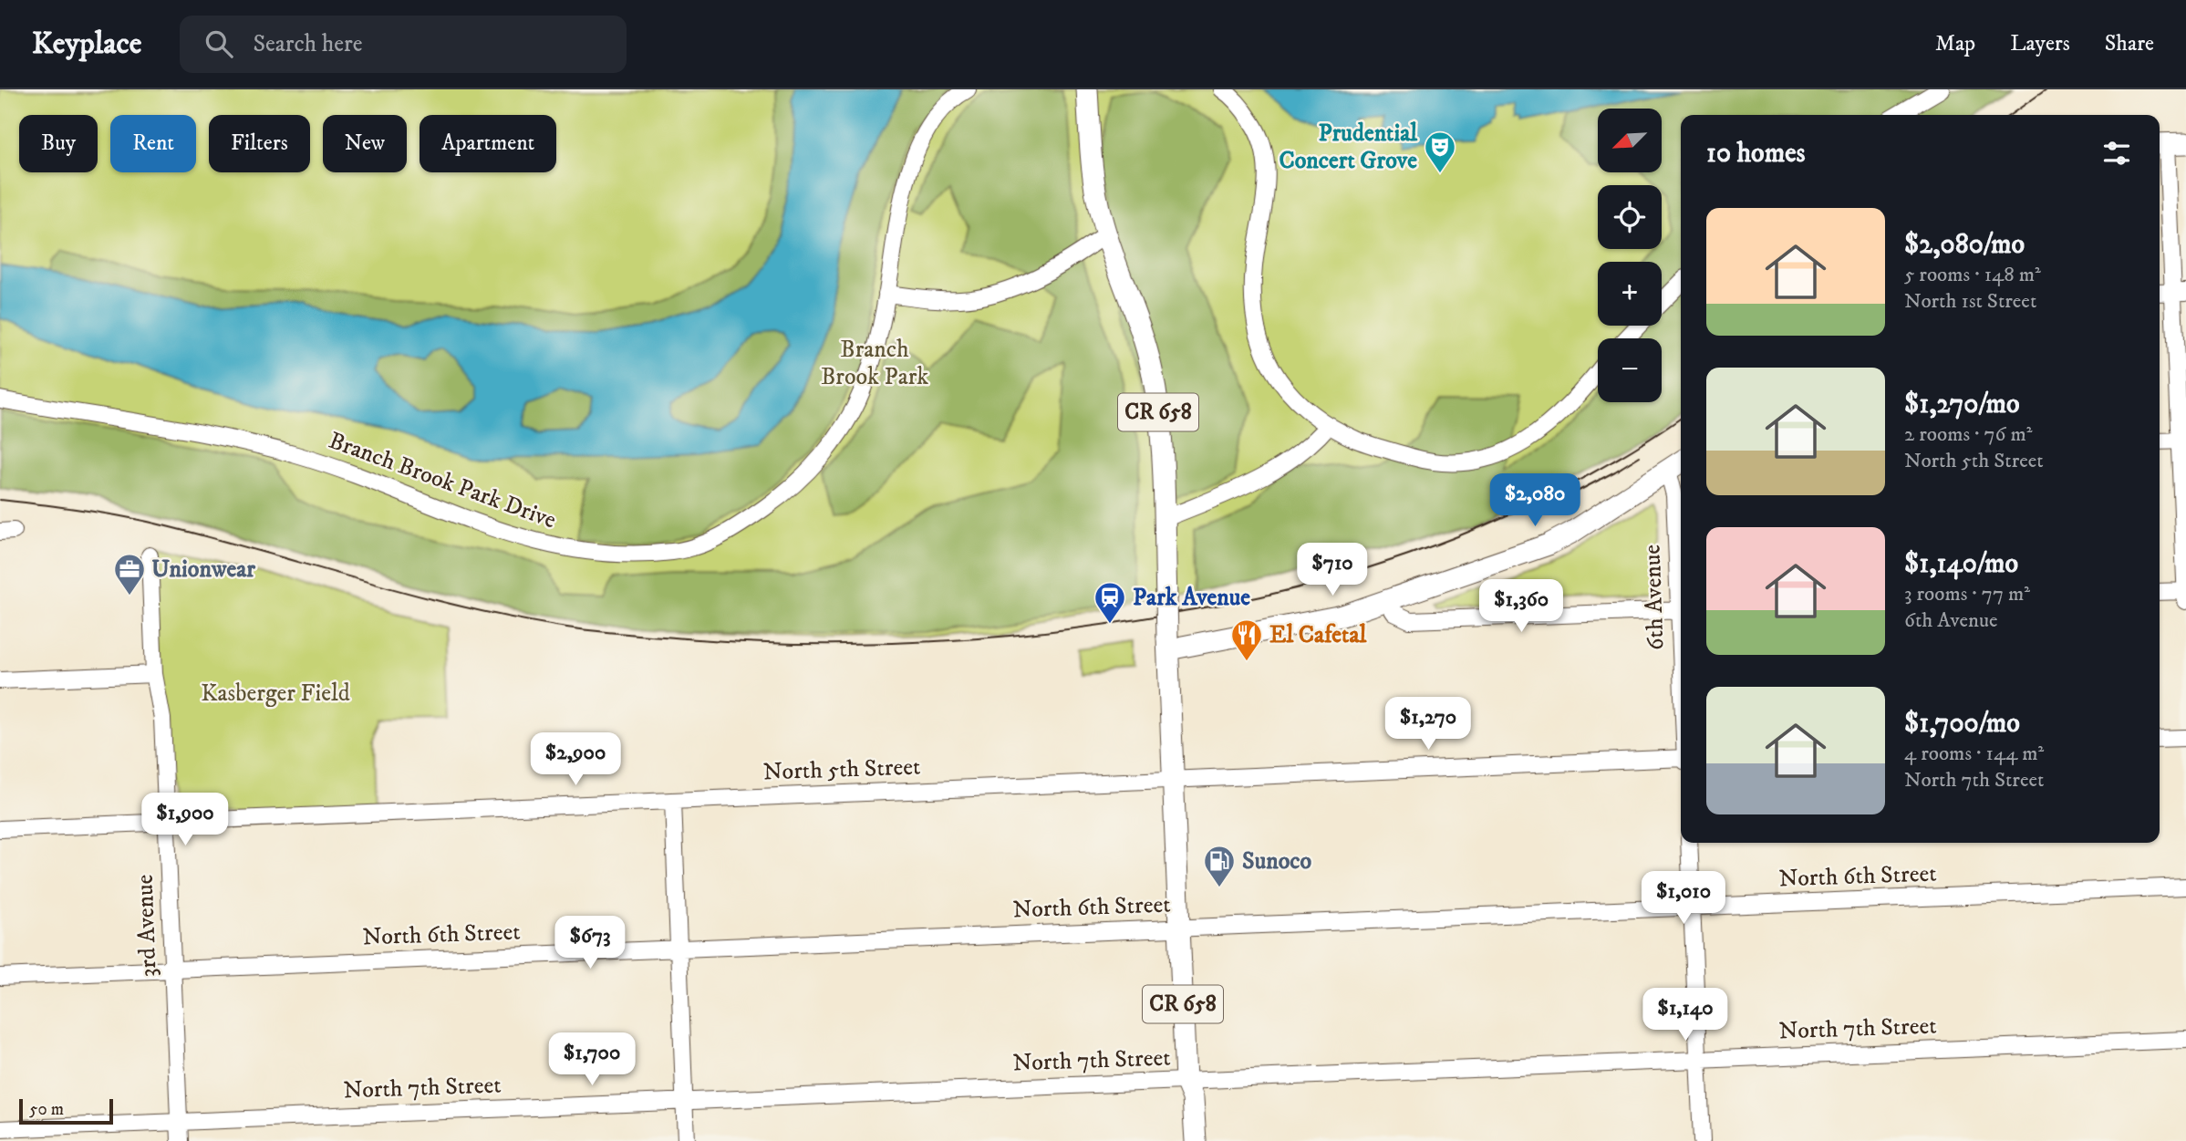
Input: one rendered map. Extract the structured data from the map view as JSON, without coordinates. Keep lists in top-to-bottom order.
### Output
{
  "streets": {
    "main road": ["CR 658"],
    "street": [
      "Branch Brook Park Drive",
      "6th Avenue",
      "North 5th Street",
      "North 6th Street",
      "3rd Avenue",
      "North 7th Street"
    ]
  },
  "crossings": [
    ["CR 658", "North 5th Street"],
    ["CR 658", "North 6th Street"],
    ["CR 658", "North 7th Street"],
    ["North 5th Street", "3rd Avenue"],
    ["North 6th Street", "3rd Avenue"],
    ["3rd Avenue", "North 7th Street"]
  ],
  "parks": ["Branch Brook Park", "Kasberger Field"],
  "places": {
    "theatre": ["Prudential Concert Grove"],
    "office": ["Unionwear"],
    "station": ["Park Avenue"],
    "restaurant": ["El Cafetal"],
    "fuel station": ["Sunoco"]
  },
  "scale_bar": "50 m",
  "north": "bottom left",
  "page": {
    "header": "Keyplace",
    "search": "Search here",
    "nav": ["Map", "Layers", "Share"],
    "map_buttons": ["+", "−"],
    "chip": [
      "Buy",
      "Rent",
      "Filters",
      "New",
      "Apartment"
    ],
    "heading": "10 homes",
    "list": [
      {
        "name": "$2,080/mo",
        "note": "5 rooms · 148 m² · North 1st Street"
      },
      {
        "name": "$1,270/mo",
        "note": "2 rooms · 76 m² · North 5th Street"
      },
      {
        "name": "$1,140/mo",
        "note": "3 rooms · 77 m² · 6th Avenue"
      },
      {
        "name": "$1,700/mo",
        "note": "4 rooms · 144 m² · North 7th Street"
      }
    ],
    "price": [
      "$2,080",
      "$710",
      "$1,360",
      "$1,270",
      "$2,900",
      "$1,900",
      "$1,010",
      "$673",
      "$1,140",
      "$1,700"
    ],
    "scale": "50 m"
  }
}
